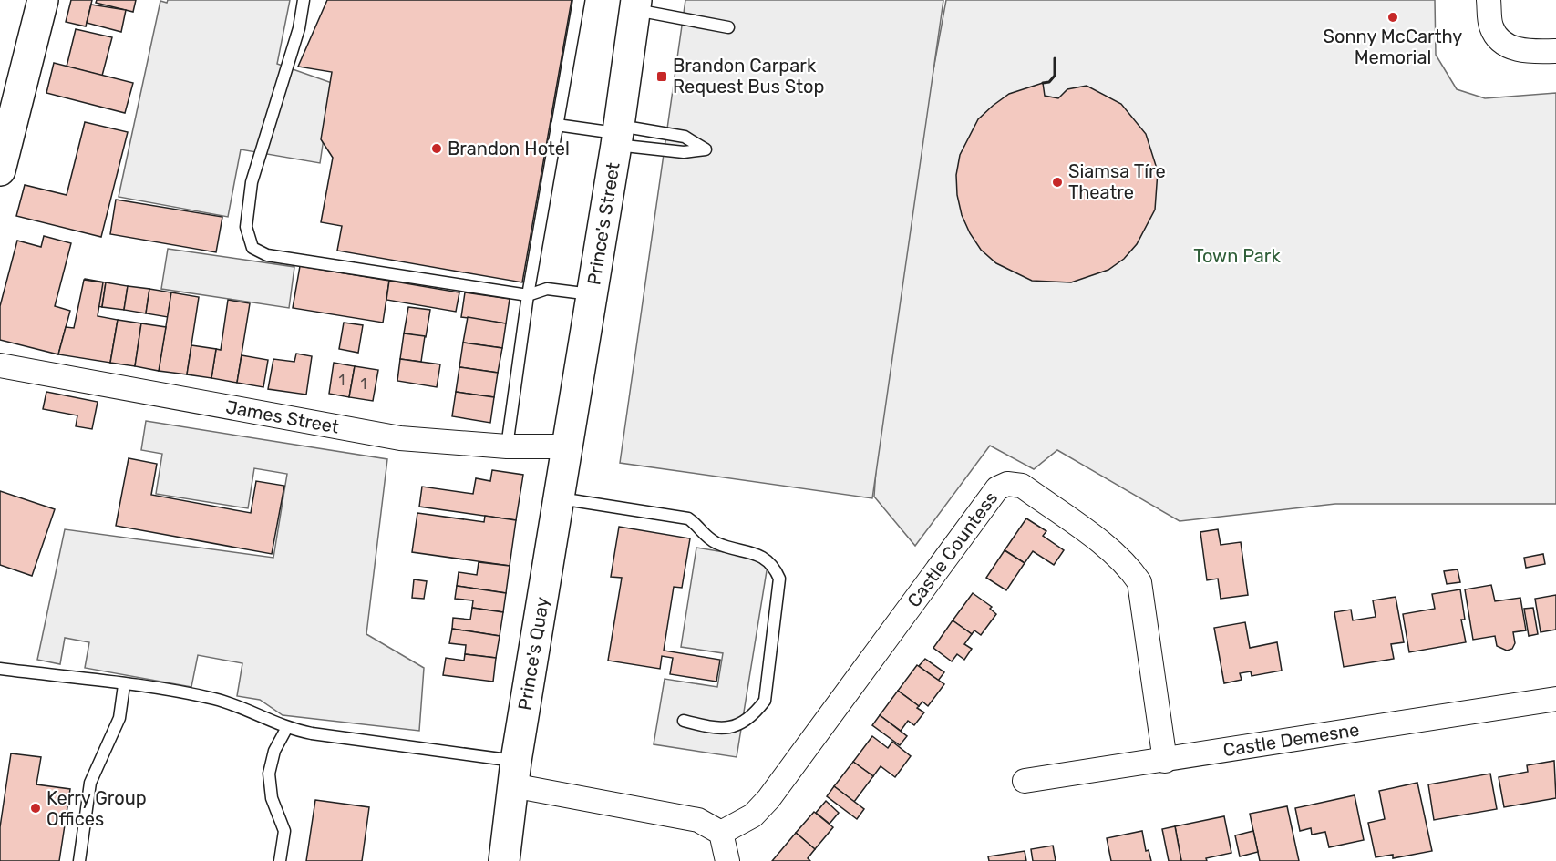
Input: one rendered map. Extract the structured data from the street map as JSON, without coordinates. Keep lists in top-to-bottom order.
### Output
{
  "streets": {
    "main road": ["Prince's Street", "Prince's Quay"],
    "street": ["James Street", "Castle Countess", "Castle Demesne"]
  },
  "crossings": [
    ["Prince's Street", "James Street"],
    ["Prince's Street", "Prince's Quay"],
    ["James Street", "Prince's Quay"],
    ["Castle Countess", "Castle Demesne"]
  ],
  "parks": ["Town Park"],
  "places": {
    "other": [
      "Sonny McCarthy Memorial",
      "Brandon Hotel",
      "Siamsa Tíre Theatre",
      "Kerry Group Offices"
    ],
    "transit": ["Brandon Carpark Request Bus Stop"]
  },
  "house_numbers": ["1", "1"]
}
